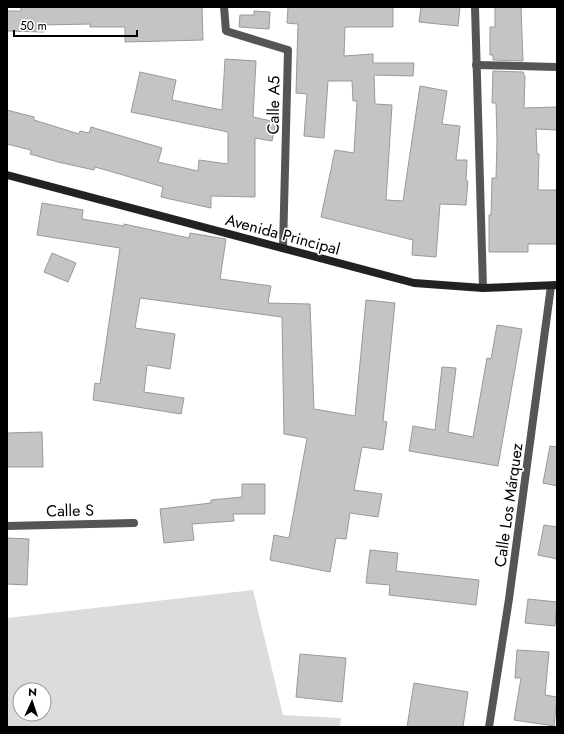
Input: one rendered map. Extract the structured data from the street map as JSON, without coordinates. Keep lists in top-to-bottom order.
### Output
{
  "streets": {
    "street": [
      "Calle A5",
      "Avenida Principal",
      "Calle Los Márquez",
      "Calle S"
    ]
  },
  "crossings": [
    ["Calle A5", "Avenida Principal"],
    ["Avenida Principal", "Calle Los Márquez"]
  ],
  "scale_bar": "50 m",
  "north": "top"
}
